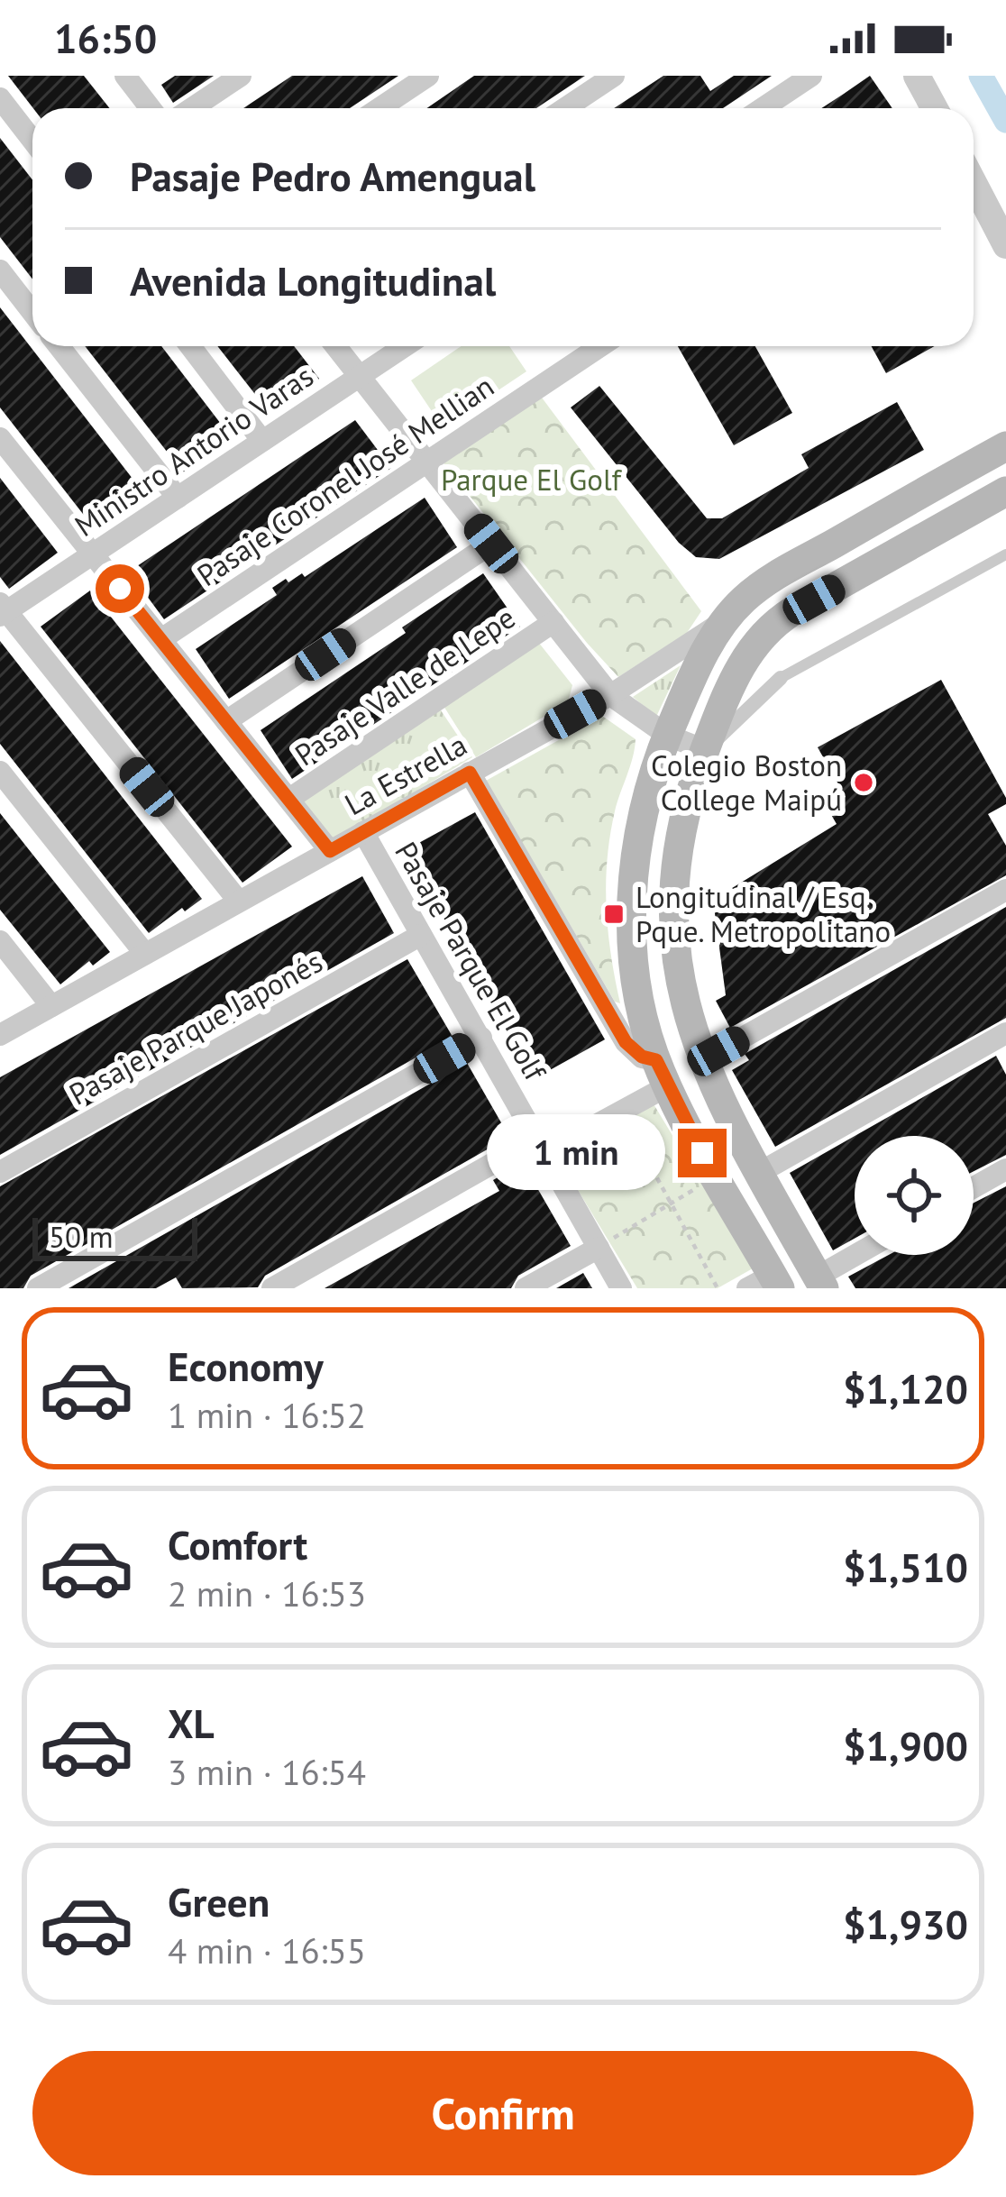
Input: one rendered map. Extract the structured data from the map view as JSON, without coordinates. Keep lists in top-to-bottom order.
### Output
{
  "streets": {
    "street": [
      "Ministro Antorio Varas",
      "Pasaje Coronel José Mellian",
      "Pasaje Valle de Lepe",
      "La Estrella",
      "Pasaje Parque El Golf",
      "Pasaje Parque Japonés"
    ]
  },
  "crossings": [
    ["La Estrella", "Pasaje Parque El Golf"],
    ["Pasaje Parque El Golf", "Pasaje Parque Japonés"]
  ],
  "parks": ["Parque El Golf"],
  "places": {
    "other": ["Colegio Boston College Maipú"],
    "transit": ["Longitudinal / Esq. Pque. Metropolitano"]
  },
  "scale_bar": "50 m",
  "page": {
    "status": "16:50",
    "banner": ["Pasaje Pedro Amengual", "Avenida Longitudinal"],
    "bubble": "1 min",
    "scale": "50 m",
    "list": [
      {
        "name": "Economy",
        "note": "1 min · 16:52",
        "value": "$1,120"
      },
      {
        "name": "Comfort",
        "note": "2 min · 16:53",
        "value": "$1,510"
      },
      {
        "name": "XL",
        "note": "3 min · 16:54",
        "value": "$1,900"
      },
      {
        "name": "Green",
        "note": "4 min · 16:55",
        "value": "$1,930"
      }
    ],
    "buttons": "Confirm"
  }
}
